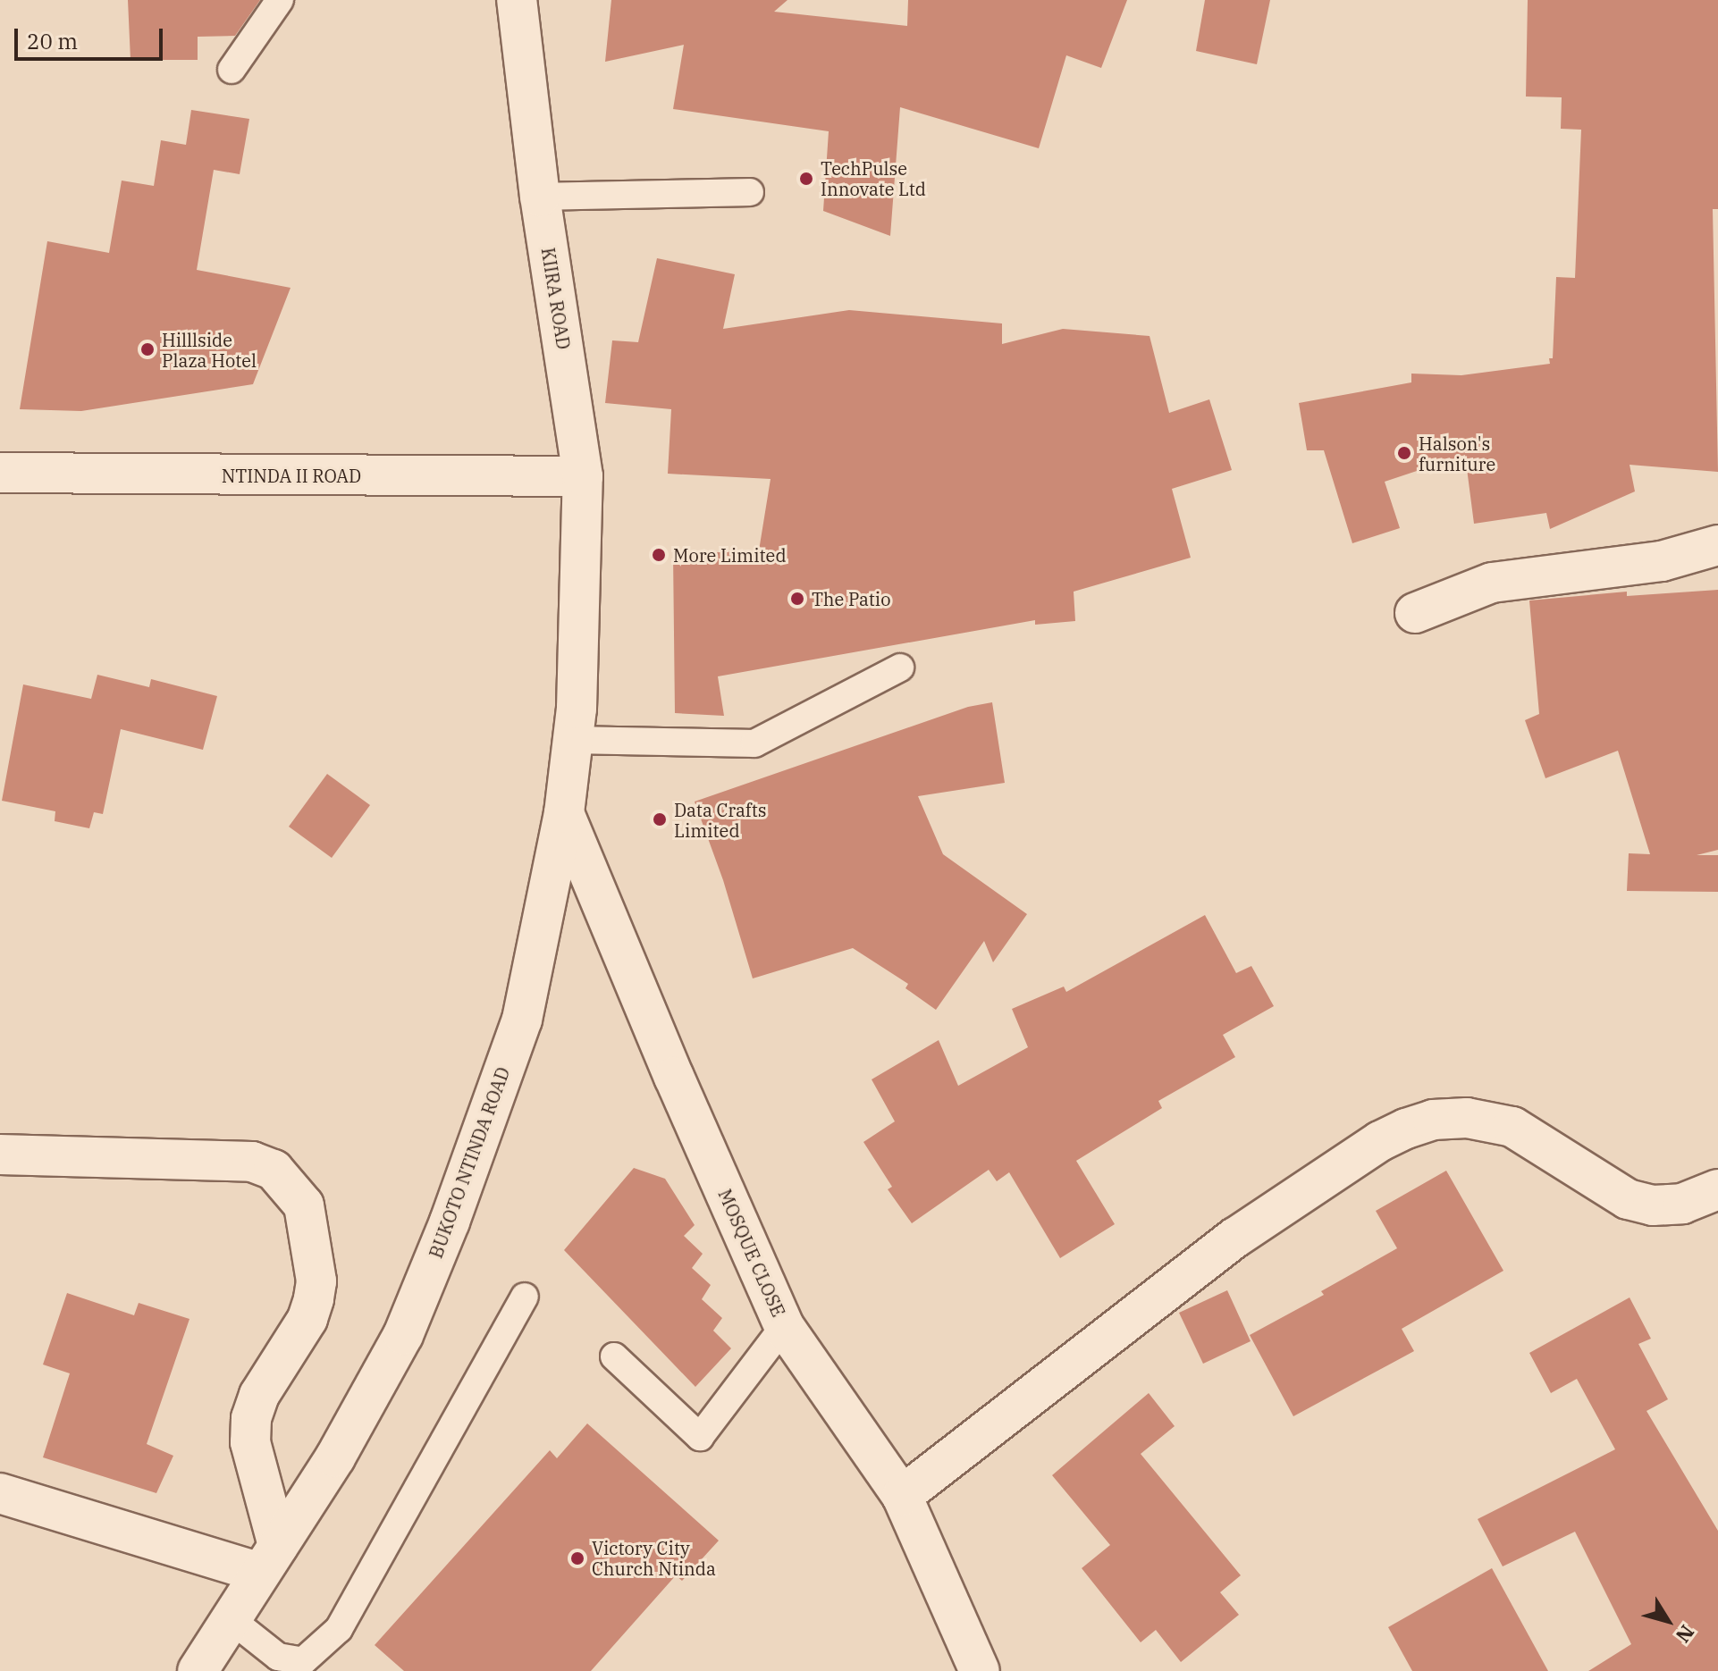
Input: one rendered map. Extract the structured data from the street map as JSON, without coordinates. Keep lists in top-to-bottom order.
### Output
{
  "streets": {
    "street": [
      "KIIRA ROAD",
      "NTINDA II ROAD",
      "BUKOTO NTINDA ROAD",
      "MOSQUE CLOSE"
    ]
  },
  "crossings": [
    ["KIIRA ROAD", "NTINDA II ROAD"],
    ["KIIRA ROAD", "BUKOTO NTINDA ROAD"],
    ["BUKOTO NTINDA ROAD", "MOSQUE CLOSE"]
  ],
  "places": [
    "TechPulse Innovate Ltd",
    "Hilllside Plaza Hotel",
    "Halson's furniture",
    "More Limited",
    "The Patio",
    "Data Crafts Limited",
    "Victory City Church Ntinda"
  ],
  "scale_bar": "20 m",
  "north": "bottom right"
}
